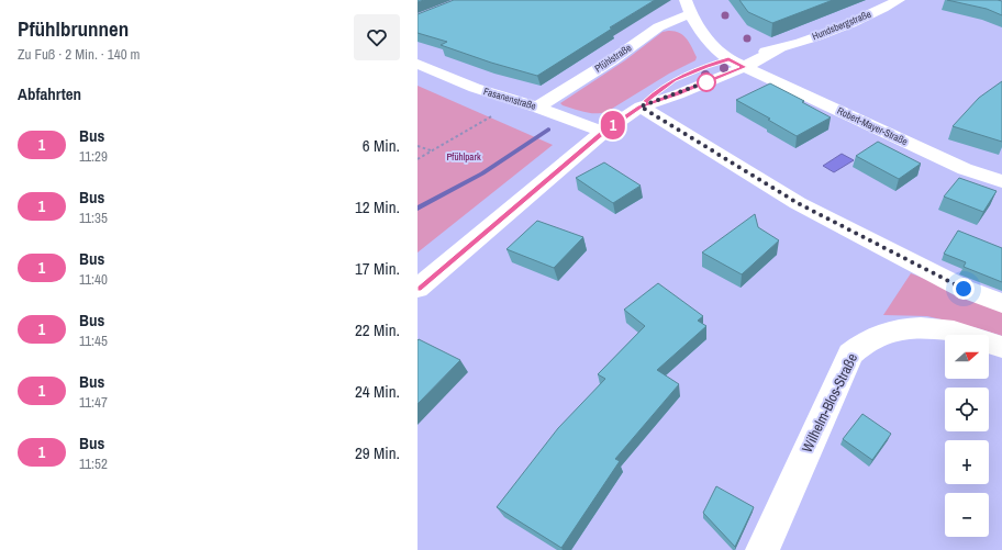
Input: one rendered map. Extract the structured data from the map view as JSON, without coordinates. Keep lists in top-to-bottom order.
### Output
{
  "streets": {
    "street": [
      "Hundsbergstraße",
      "Pfühlstraße",
      "Fasanenstraße",
      "Robert-Mayer-Straße",
      "Wilhelm-Blos-Straße"
    ]
  },
  "crossings": [
    ["Hundsbergstraße", "Pfühlstraße"],
    ["Hundsbergstraße", "Robert-Mayer-Straße"],
    ["Pfühlstraße", "Fasanenstraße"],
    ["Pfühlstraße", "Robert-Mayer-Straße"]
  ],
  "parks": ["Pfühlpark"],
  "lines": ["bus line 1"],
  "north": "right",
  "page": {
    "heading": [
      ["Pfühlbrunnen", "Zu Fuß · 2 Min. · 140 m"],
      "Abfahrten"
    ],
    "on_map": "1",
    "list": [
      {
        "mark": "1",
        "name": "Bus",
        "note": "11:29",
        "value": "6 Min."
      },
      {
        "mark": "1",
        "name": "Bus",
        "note": "11:35",
        "value": "12 Min."
      },
      {
        "mark": "1",
        "name": "Bus",
        "note": "11:40",
        "value": "17 Min."
      },
      {
        "mark": "1",
        "name": "Bus",
        "note": "11:45",
        "value": "22 Min."
      },
      {
        "mark": "1",
        "name": "Bus",
        "note": "11:47",
        "value": "24 Min."
      },
      {
        "mark": "1",
        "name": "Bus",
        "note": "11:52",
        "value": "29 Min."
      }
    ],
    "map_buttons": ["+", "−"]
  }
}
